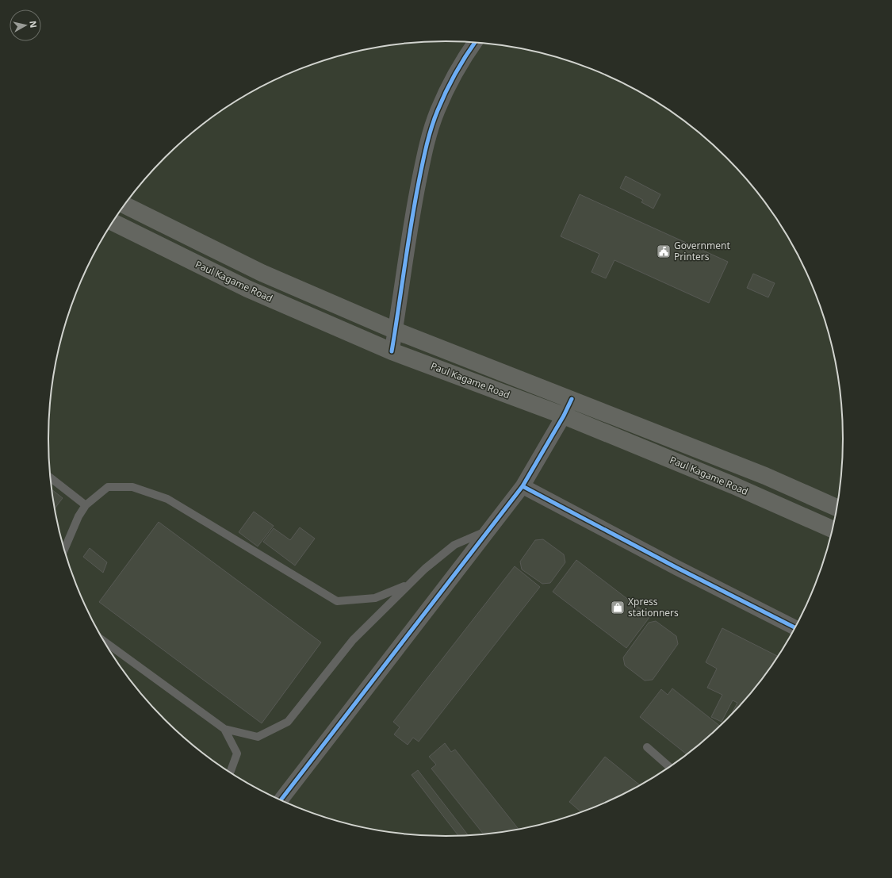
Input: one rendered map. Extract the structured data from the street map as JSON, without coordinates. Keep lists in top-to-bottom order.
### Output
{
  "streets": {
    "main road": ["Paul Kagame Road"]
  },
  "places": {
    "public building": ["Government Printers"],
    "shop": ["Xpress stationners"]
  },
  "north": "right"
}
